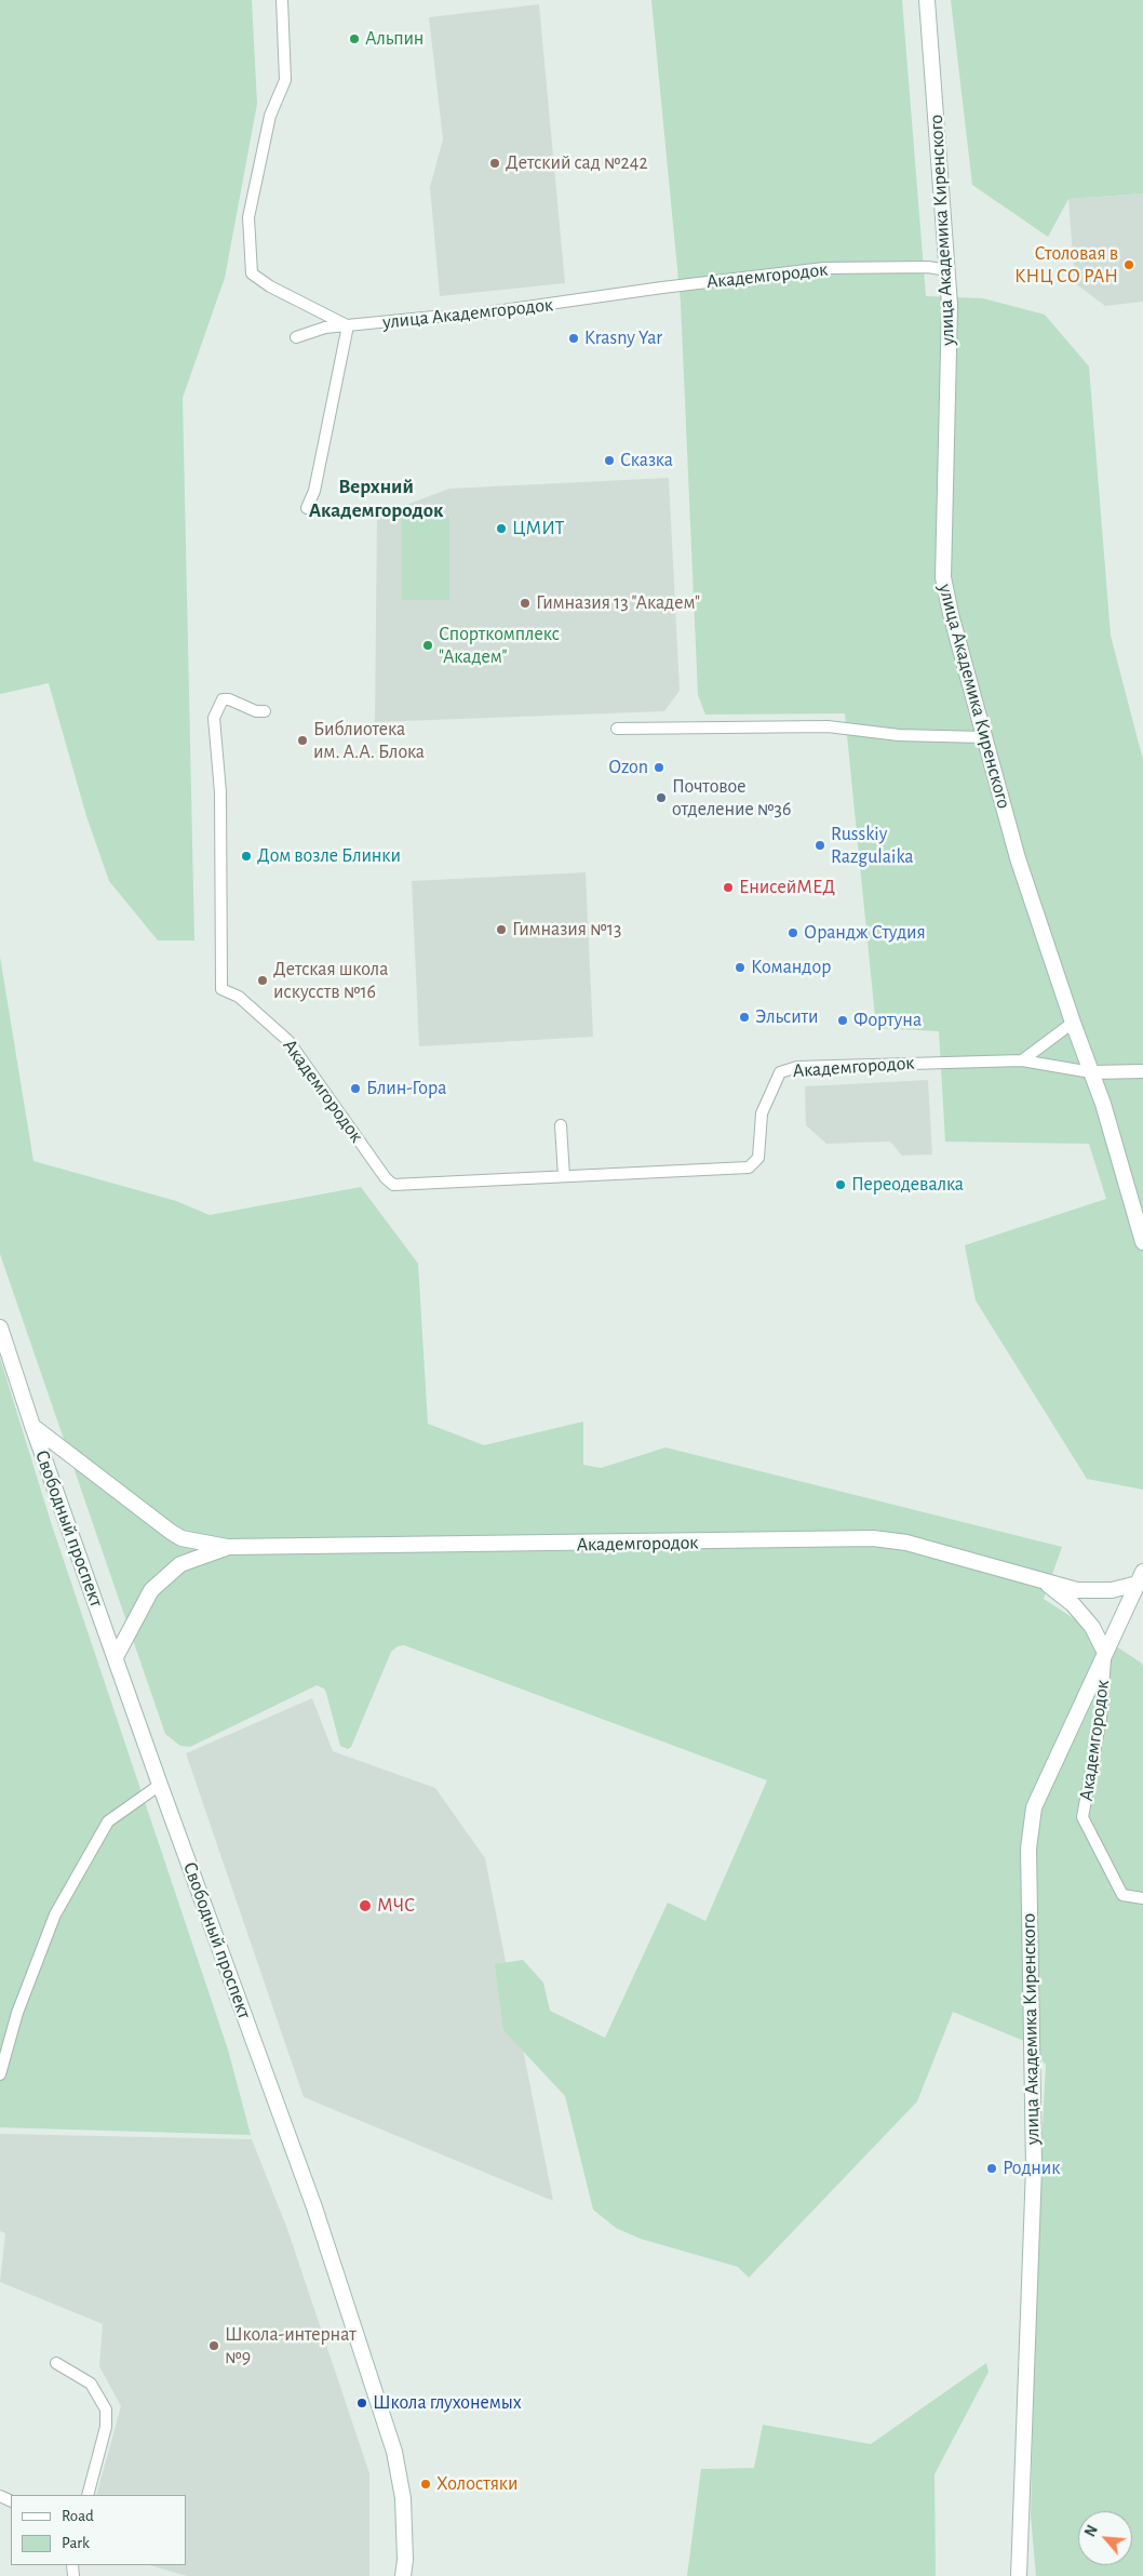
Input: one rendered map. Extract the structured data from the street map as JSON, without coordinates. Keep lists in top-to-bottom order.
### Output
{
  "streets": {
    "main road": ["улица Академика Киренского", "Академгородок", "Свободный проспект"],
    "street": ["улица Академгородок"]
  },
  "crossings": [
    ["улица Академика Киренского", "Академгородок"],
    ["Академгородок", "улица Академгородок"]
  ],
  "districts": ["Верхний Академгородок"],
  "places": [
    "Альпин",
    "Детский сад №242",
    "Столовая в КНЦ СО РАН",
    "Krasny Yar",
    "Сказка",
    "ЦМИТ",
    "Гимназия 13 \"Академ\"",
    "Спорткомплекс \"Академ\"",
    "Библиотека им. А.А. Блока",
    "Ozon",
    "Почтовое отделение №36",
    "Russkiy Razgulaika",
    "Дом возле Блинки",
    "ЕнисейМЕД",
    "Гимназия №13",
    "Орандж Студия",
    "Командор",
    "Детская школа искусств №16",
    "Эльсити",
    "Фортуна",
    "Блин-Гора",
    "Переодевалка",
    "МЧС",
    "Родник",
    "Школа-интернат №9",
    "Школа глухонемых",
    "Холостяки"
  ],
  "legend": ["Road", "Park"],
  "north": "top left"
}
